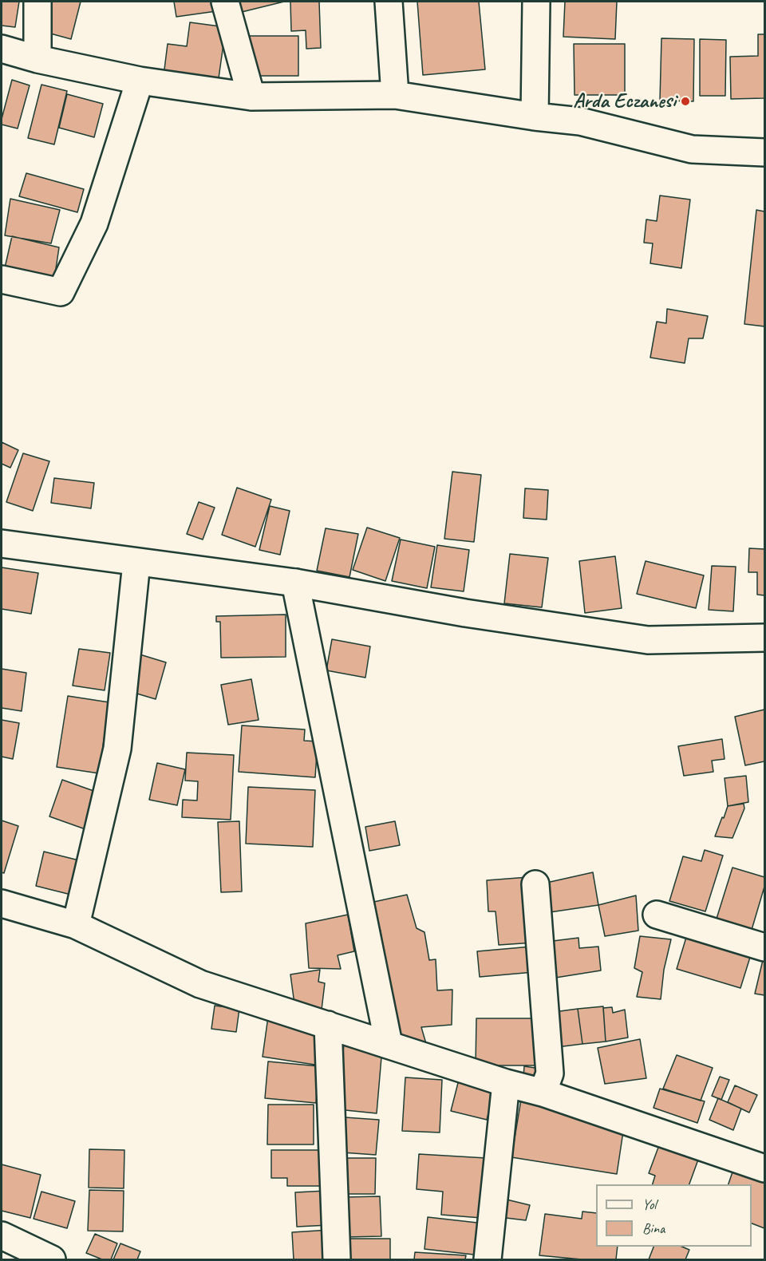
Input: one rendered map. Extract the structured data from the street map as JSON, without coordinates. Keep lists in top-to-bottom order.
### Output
{
  "places": ["Arda Eczanesi"],
  "legend": ["Yol", "Bina"]
}
